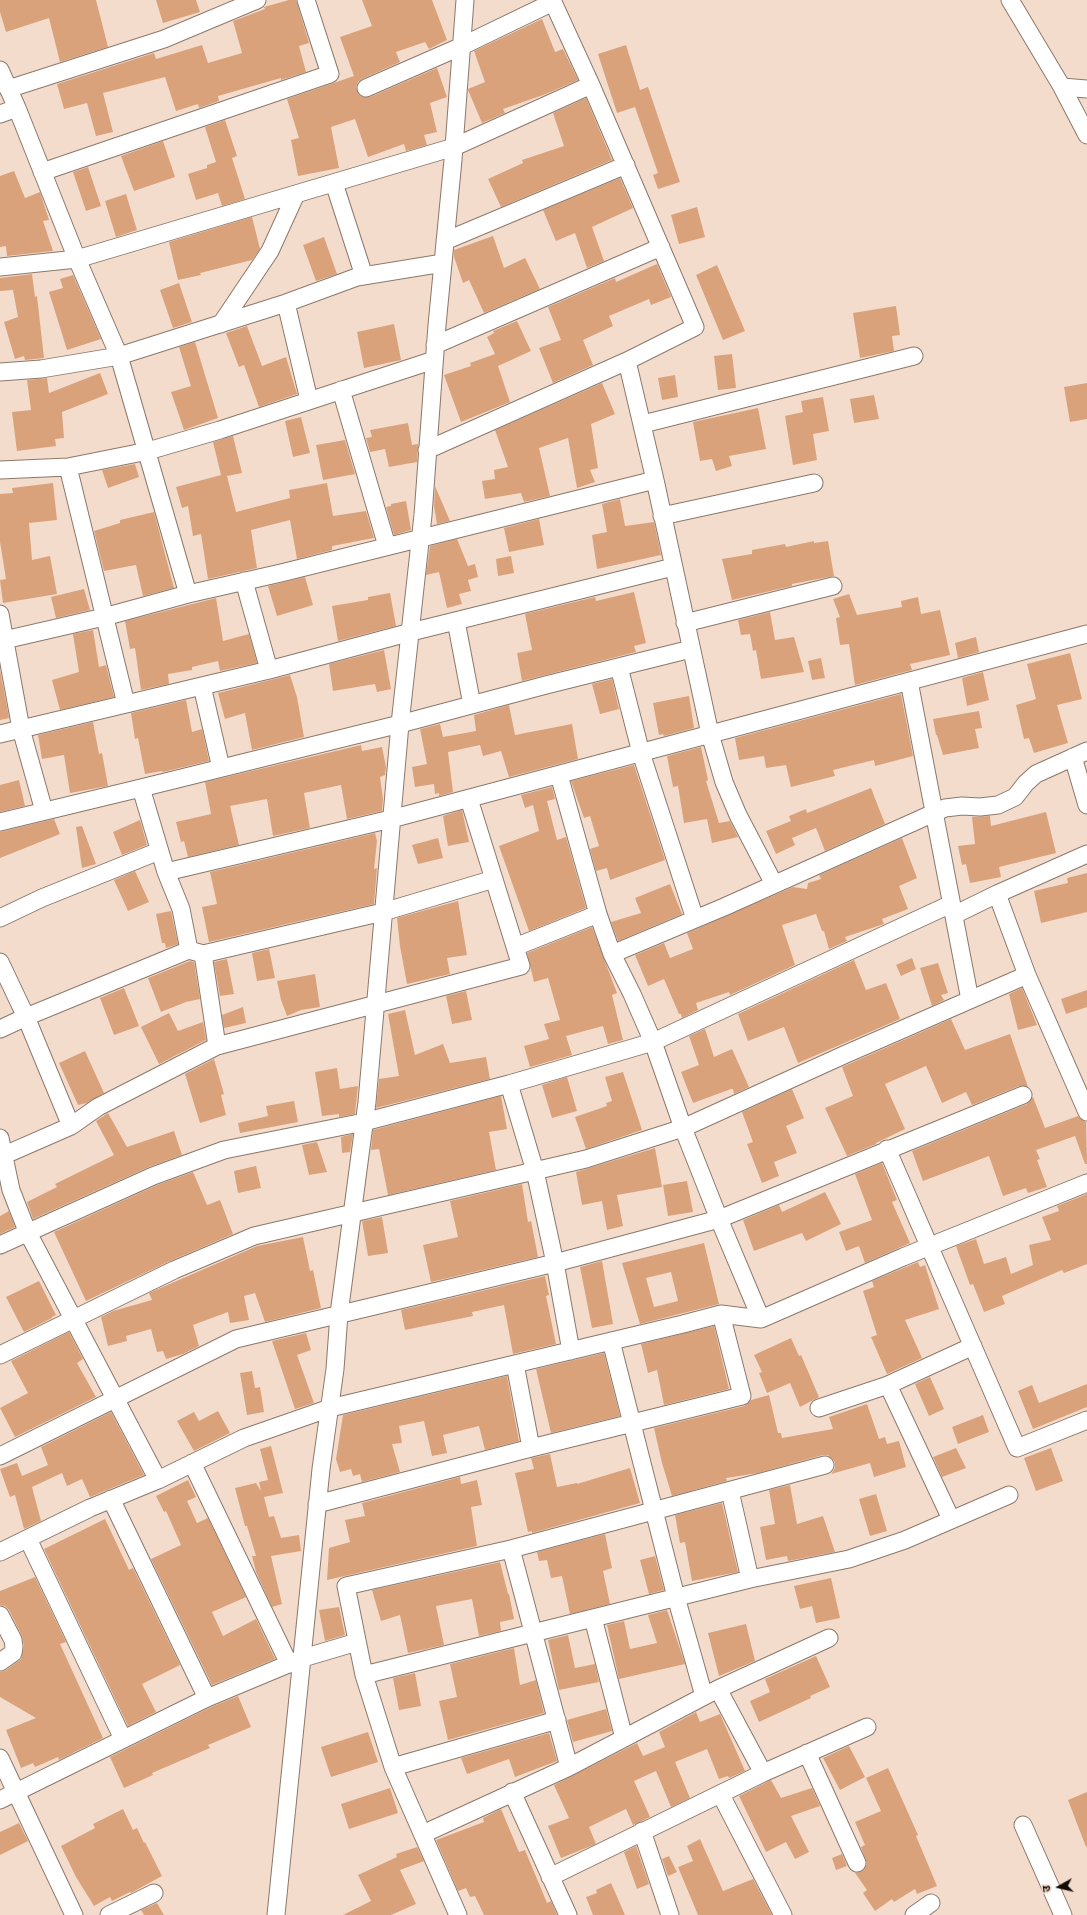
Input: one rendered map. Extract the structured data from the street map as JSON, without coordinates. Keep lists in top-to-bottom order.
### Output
{
  "north": "left"
}
